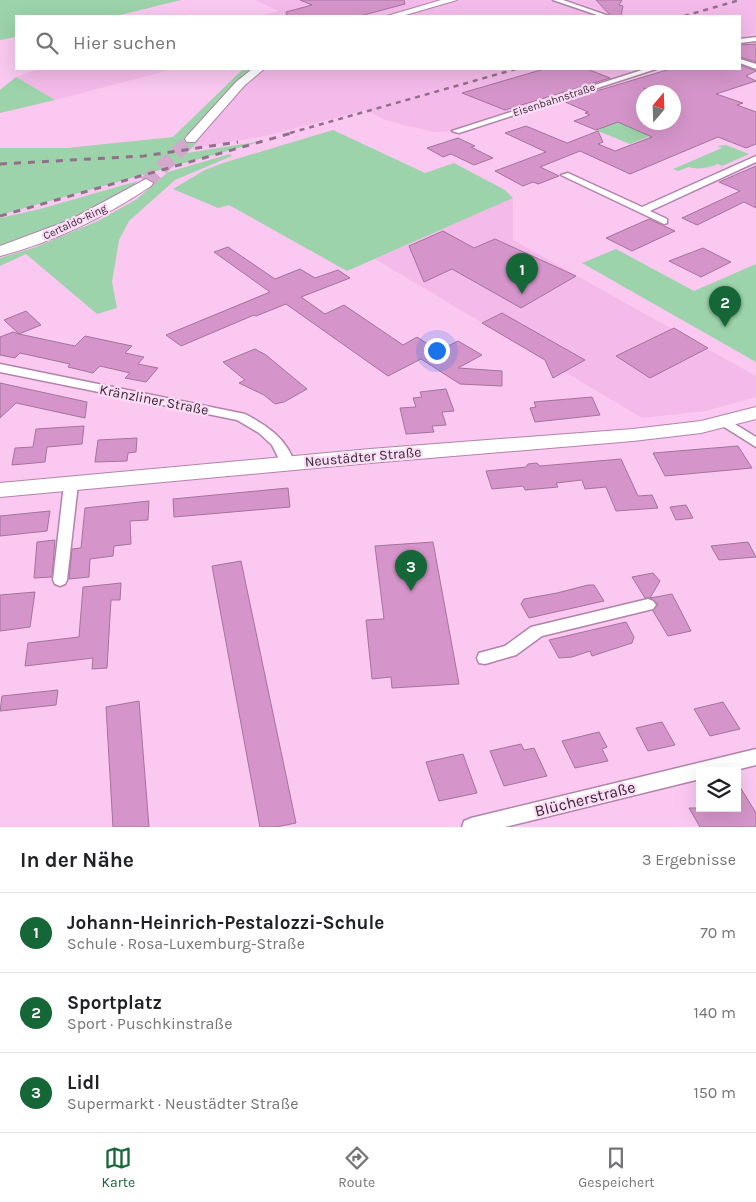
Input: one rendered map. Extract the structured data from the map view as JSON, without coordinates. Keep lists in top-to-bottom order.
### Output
{
  "streets": {
    "main road": ["Certaldo-Ring", "Neustädter Straße"],
    "street": ["Eisenbahnstraße", "Kränzliner Straße", "Blücherstraße"]
  },
  "crossings": [
    ["Kränzliner Straße", "Neustädter Straße"]
  ],
  "north": "top",
  "page": {
    "search": "Hier suchen",
    "pins": ["1", "2", "3"],
    "heading": ["In der Nähe", "3 Ergebnisse"],
    "list": [
      {
        "mark": "1",
        "name": "Johann-Heinrich-Pestalozzi-Schule",
        "note": "Schule · Rosa-Luxemburg-Straße",
        "value": "70 m"
      },
      {
        "mark": "2",
        "name": "Sportplatz",
        "note": "Sport · Puschkinstraße",
        "value": "140 m"
      },
      {
        "mark": "3",
        "name": "Lidl",
        "note": "Supermarkt · Neustädter Straße",
        "value": "150 m"
      }
    ],
    "nav": ["Karte", "Route", "Gespeichert"]
  }
}
